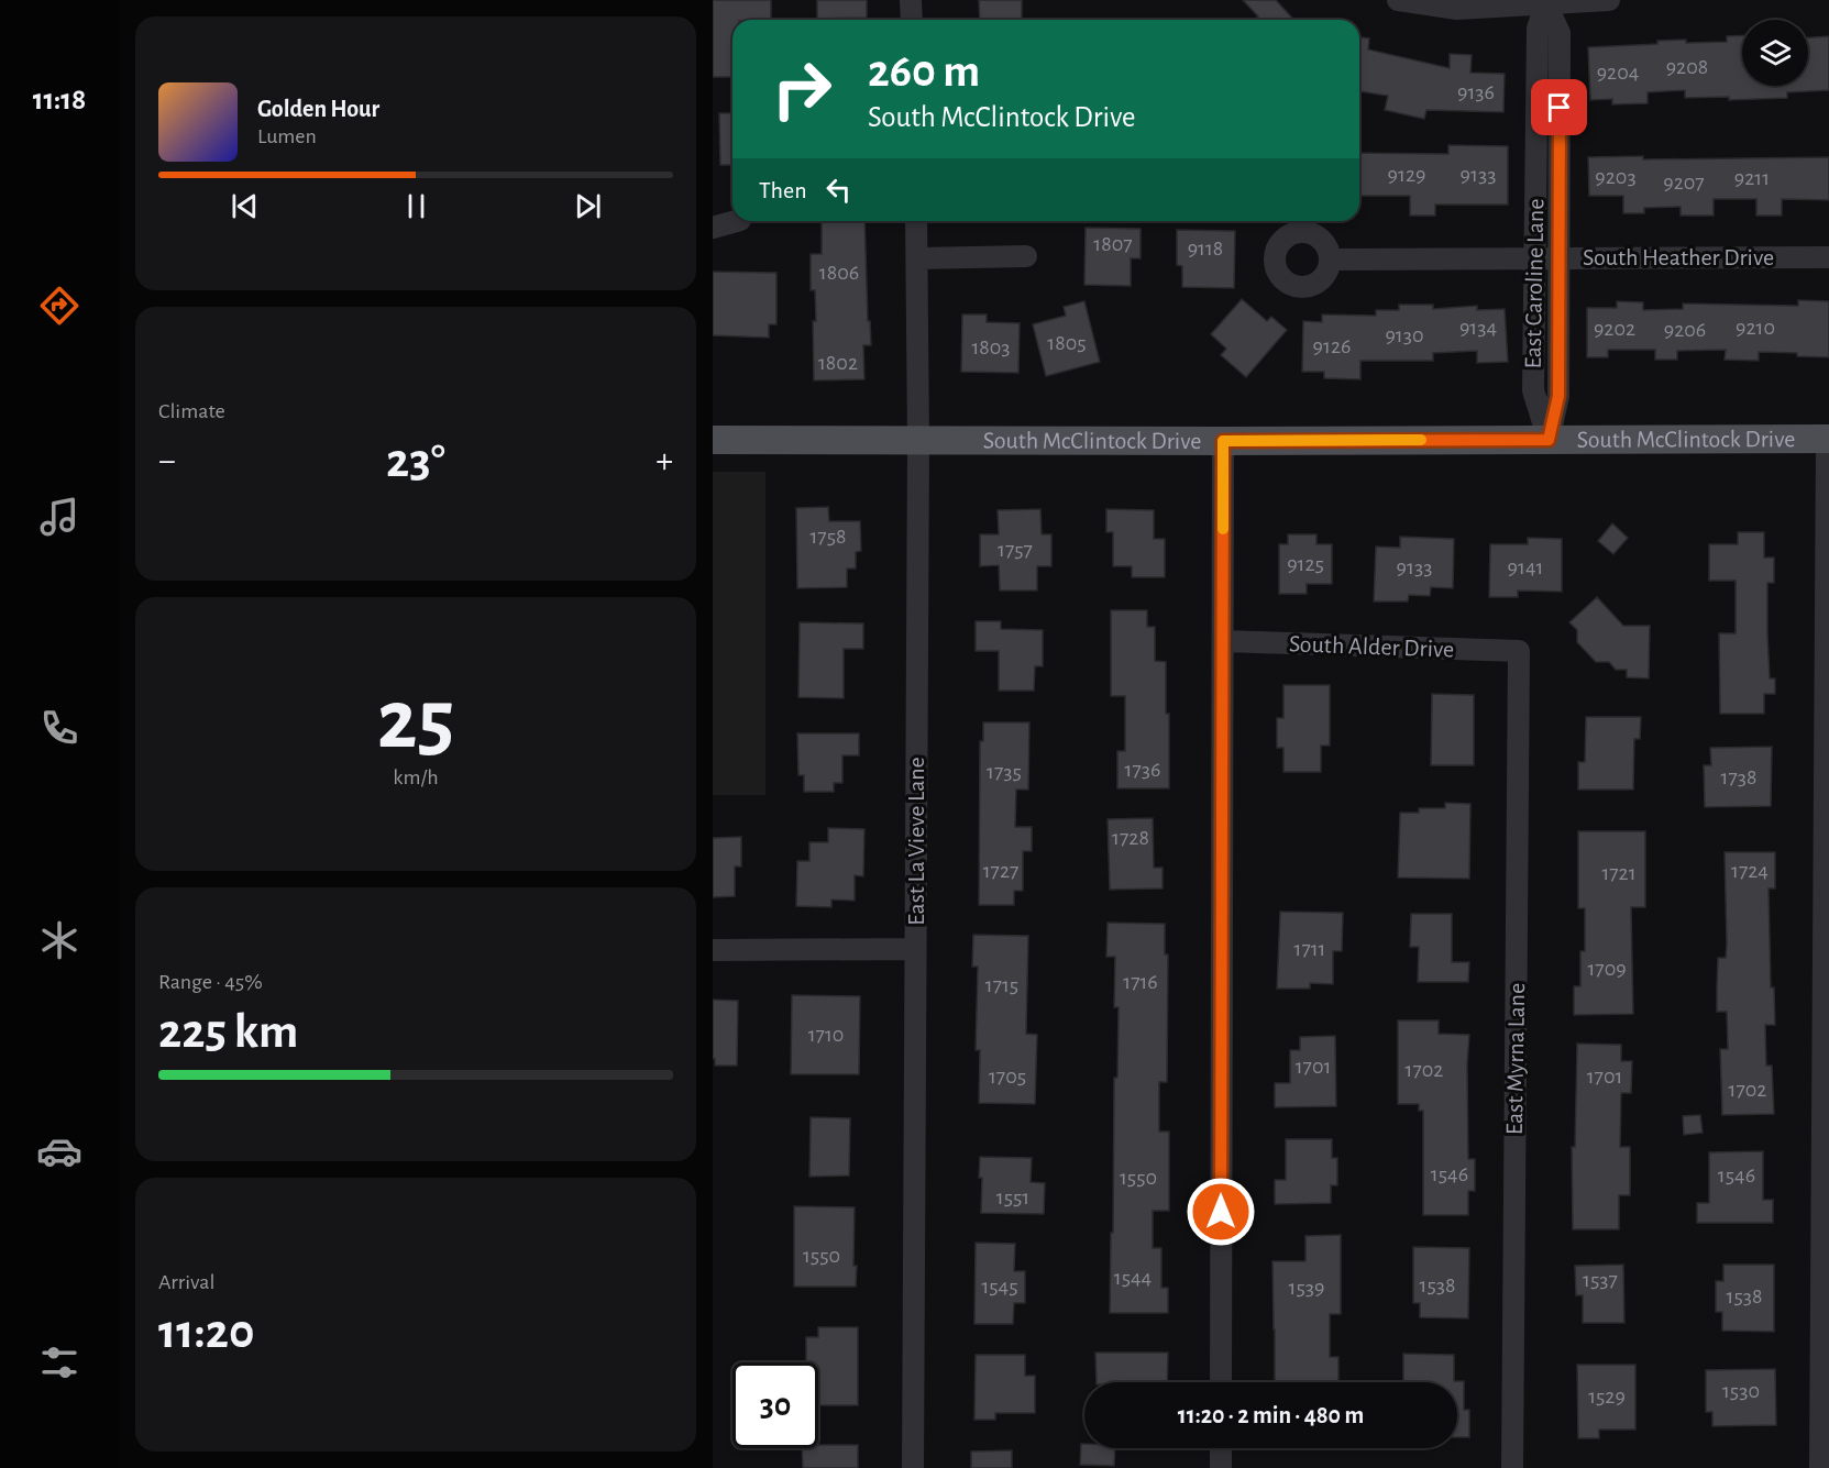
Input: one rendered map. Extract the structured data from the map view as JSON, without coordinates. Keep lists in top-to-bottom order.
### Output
{
  "streets": {
    "main road": ["South McClintock Drive"],
    "street": [
      "South Heather Drive",
      "East Caroline Lane",
      "South Alder Drive",
      "East La Vieve Lane",
      "East Myrna Lane"
    ]
  },
  "crossings": [
    ["South Heather Drive", "East Caroline Lane"],
    ["East Caroline Lane", "South McClintock Drive"],
    ["South McClintock Drive", "East La Vieve Lane"],
    ["South Alder Drive", "East Myrna Lane"]
  ],
  "house_numbers": [
    "9208",
    "9204",
    "9136",
    "9129",
    "9133",
    "9203",
    "9211",
    "9207",
    "1807",
    "9118",
    "1806",
    "9134",
    "9210",
    "9202",
    "9206",
    "9130",
    "1805",
    "9126",
    "1803",
    "1802",
    "1758",
    "1757",
    "9125",
    "9133",
    "9141",
    "1736",
    "1735",
    "1738",
    "1728",
    "1727",
    "1724",
    "1721",
    "1711",
    "1709",
    "1716",
    "1715",
    "1710",
    "1701",
    "1702",
    "1705",
    "1701",
    "1702",
    "1546",
    "1546",
    "1550",
    "1551",
    "1550",
    "1544",
    "1537",
    "1538",
    "1545",
    "1539",
    "1538",
    "1530",
    "1529"
  ],
  "page": {
    "tabs": "11:18",
    "turn": ["260 m", "South McClintock Drive"],
    "song": ["Golden Hour", "Lumen"],
    "then": "Then",
    "tile": [
      "Climate",
      ["25", "km/h"],
      ["Range · 45%", "225 km"],
      ["Arrival", "11:20"]
    ],
    "heat": ["−", "23°", "+"],
    "limit": "30",
    "trip": "11:20 · 2 min · 480 m"
  }
}
